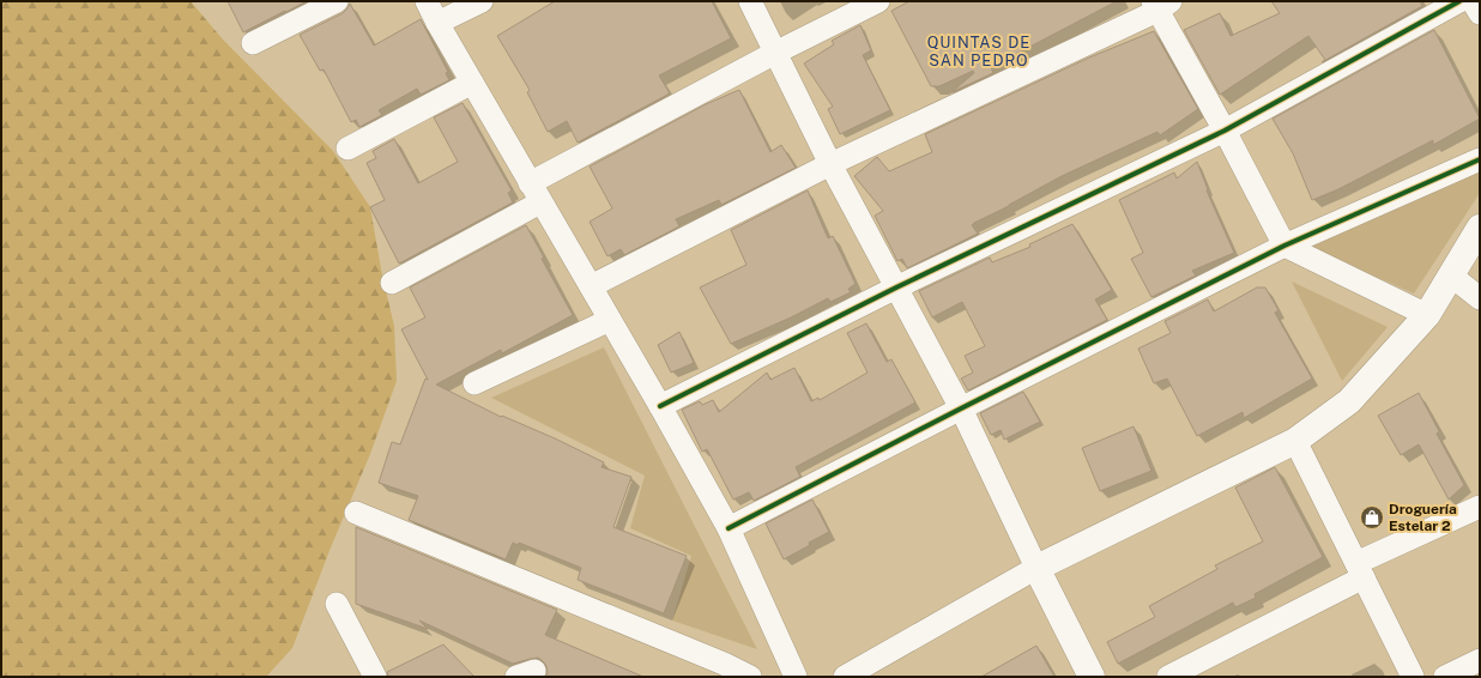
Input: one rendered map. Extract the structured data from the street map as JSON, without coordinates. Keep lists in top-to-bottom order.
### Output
{
  "districts": ["QUINTAS DE SAN PEDRO"],
  "places": {
    "shop": ["Droguería Estelar 2"]
  }
}
